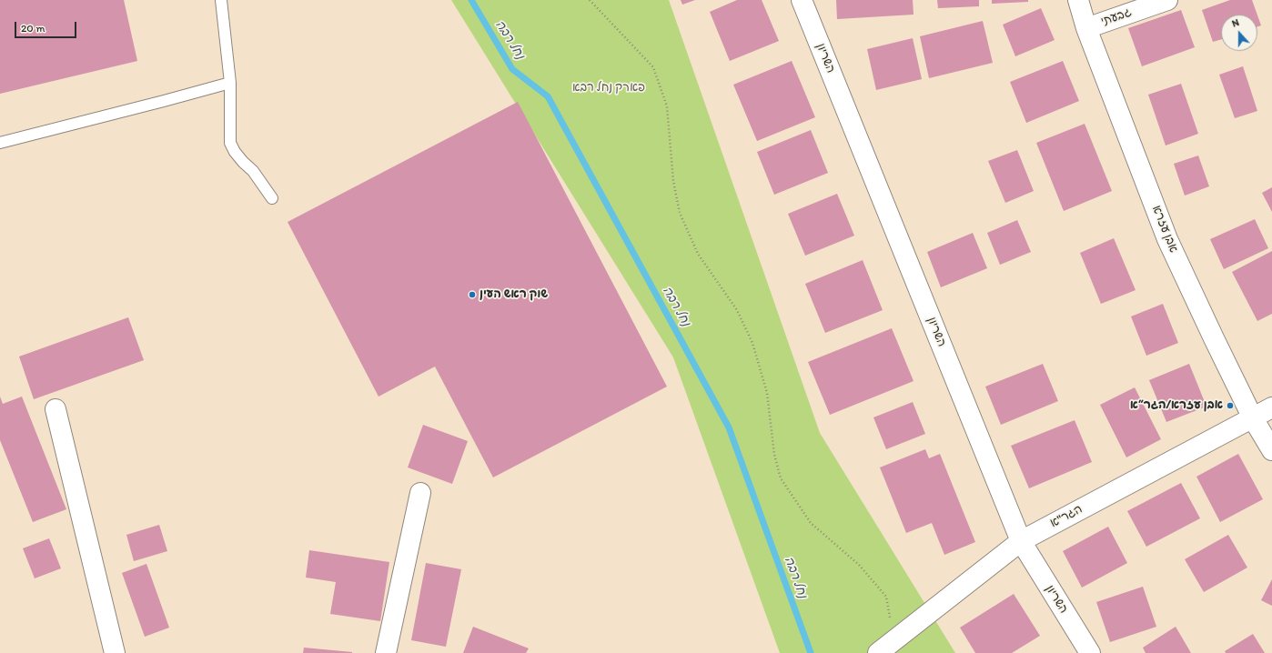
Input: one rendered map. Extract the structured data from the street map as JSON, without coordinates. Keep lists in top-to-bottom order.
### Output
{
  "streets": {
    "street": [
      "גבעתי",
      "השריון",
      "אבן עזרא",
      "הגר\"א"
    ]
  },
  "crossings": [
    ["גבעתי", "אבן עזרא"],
    ["השריון", "הגר\"א"],
    ["אבן עזרא", "הגר\"א"]
  ],
  "water": ["נחל רבה"],
  "parks": ["פארק נחל רבא"],
  "places": ["שוק ראש העין", "אבן עזרא/הגר״א"],
  "scale_bar": "20 m",
  "north": "top"
}
